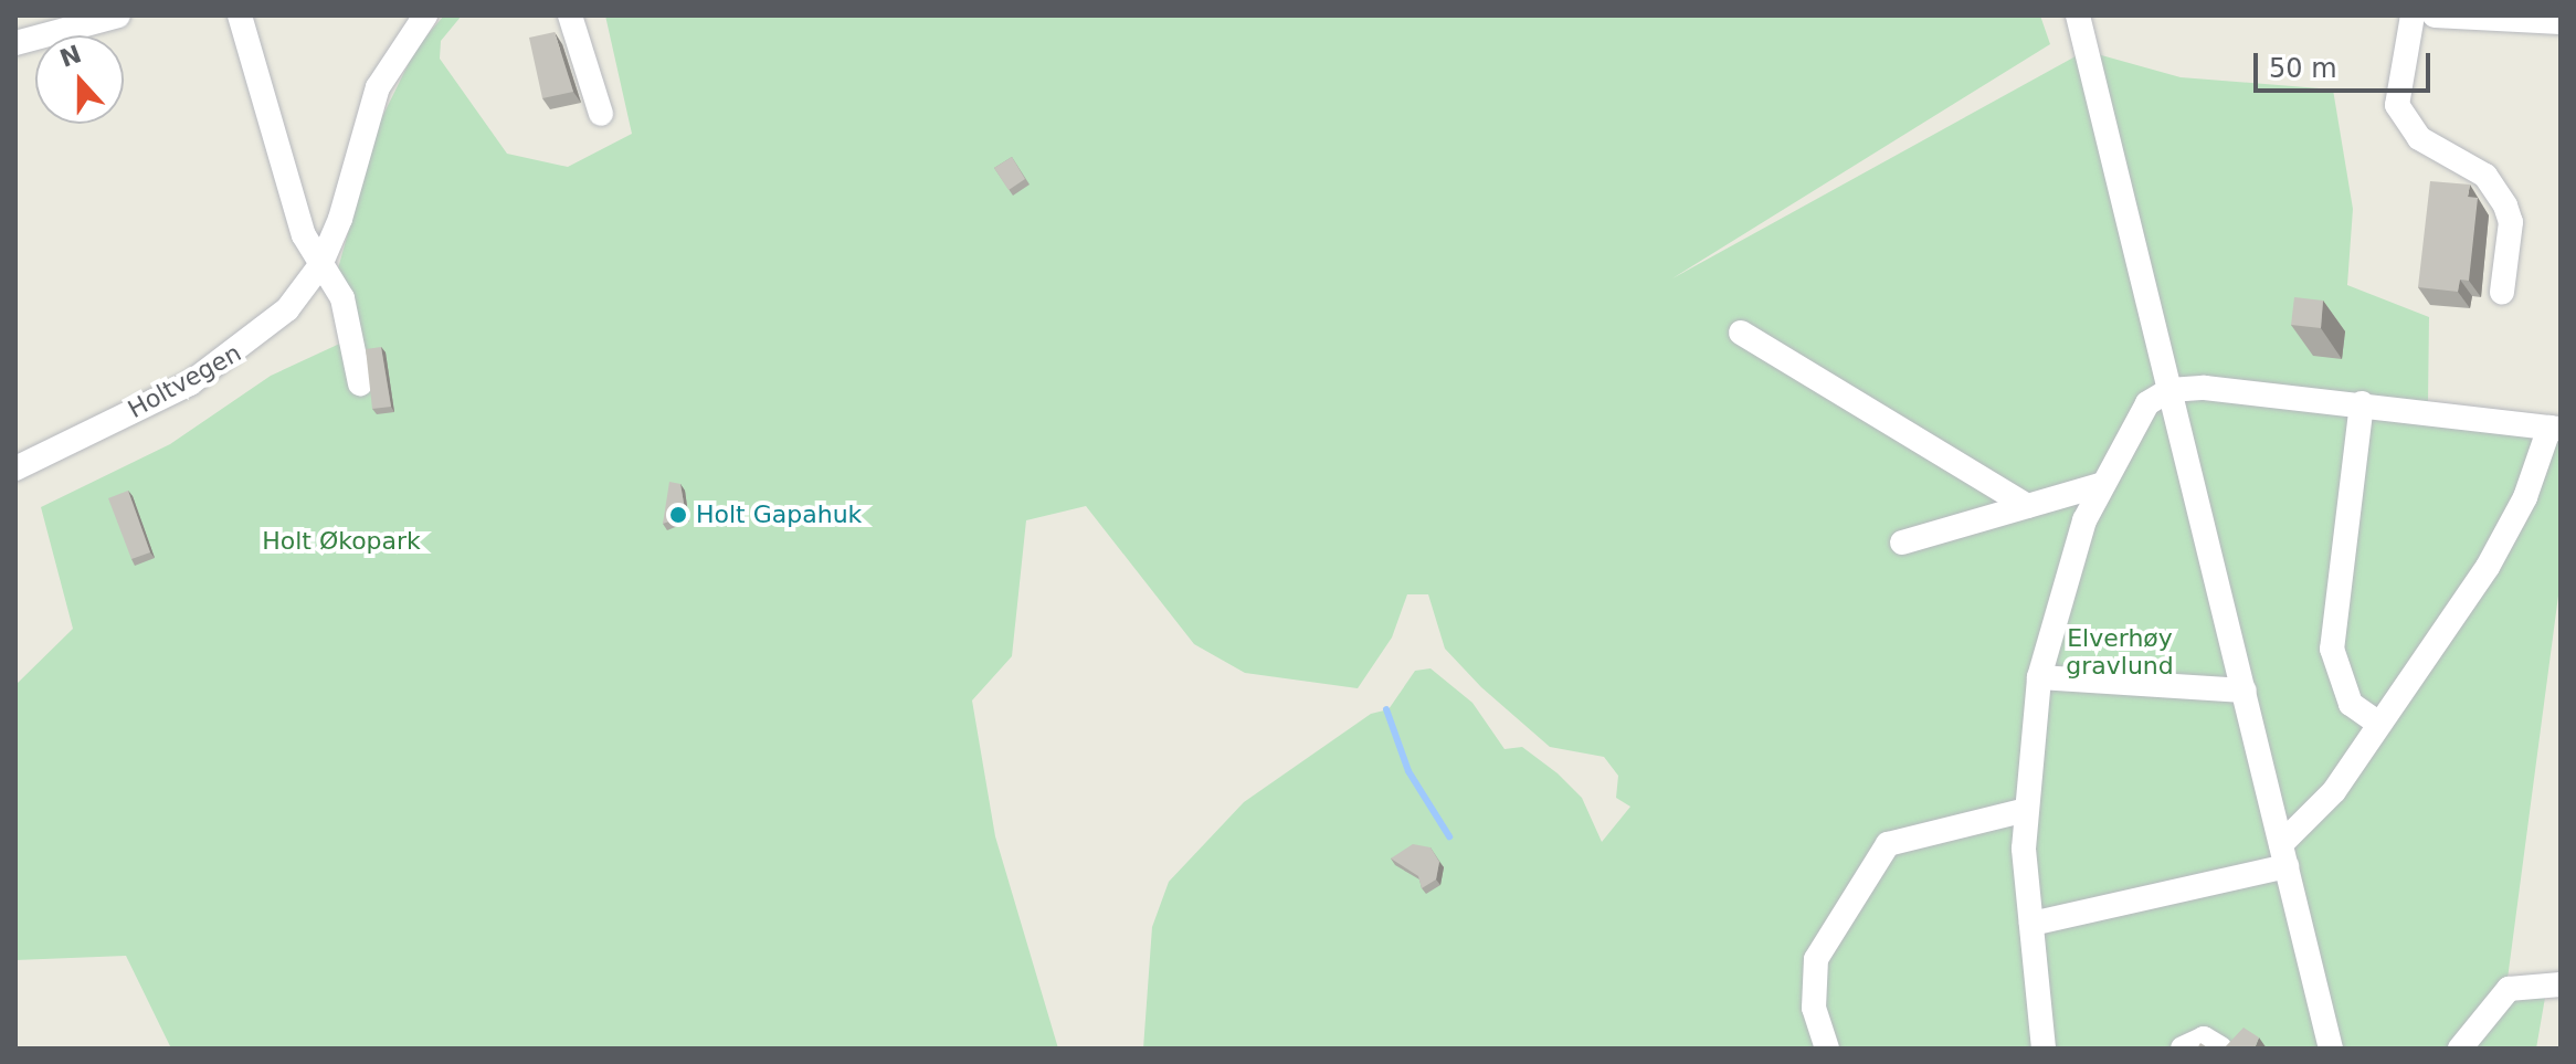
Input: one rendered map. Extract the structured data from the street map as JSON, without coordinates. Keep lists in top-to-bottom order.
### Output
{
  "streets": {
    "street": ["Holtvegen"]
  },
  "parks": ["Holt Økopark", "Elverhøy gravlund"],
  "places": ["Holt Gapahuk"],
  "scale_bar": "50 m",
  "north": "top"
}
